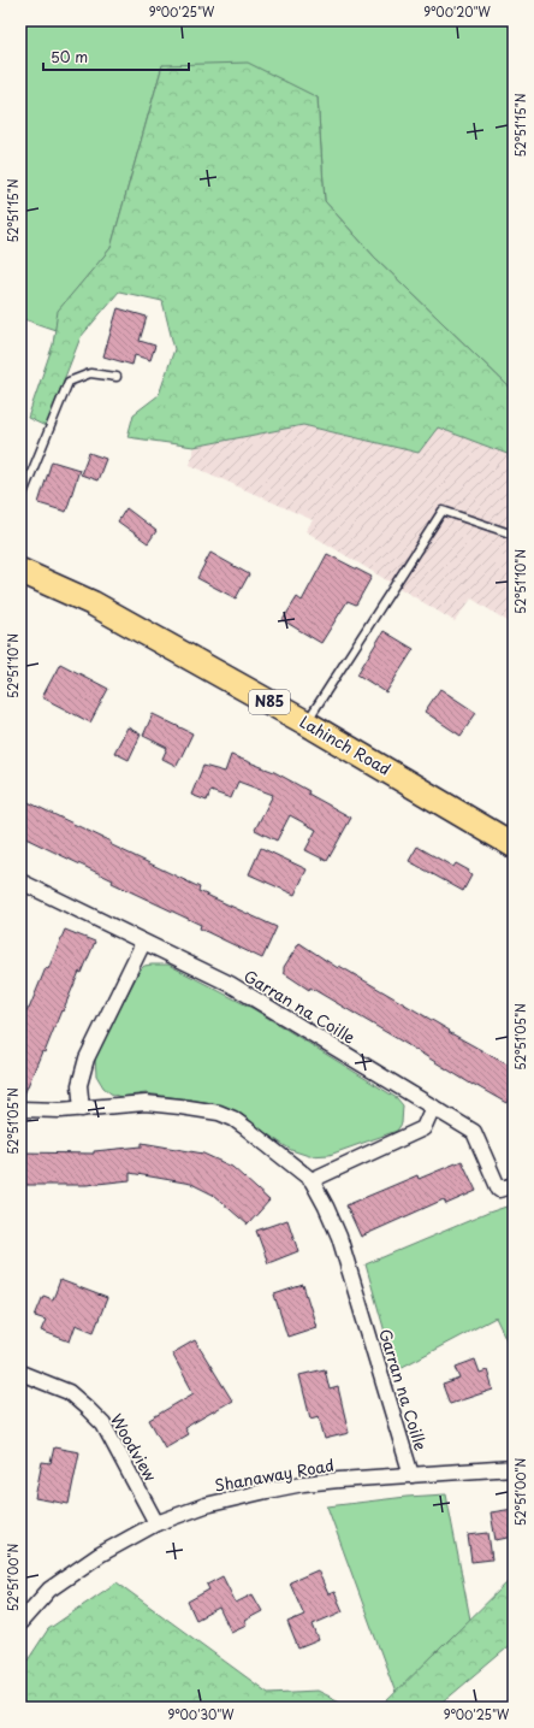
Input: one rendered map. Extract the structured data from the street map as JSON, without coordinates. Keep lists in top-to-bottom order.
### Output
{
  "streets": {
    "main road": ["N85", "Lahinch Road"],
    "street": ["Garran na Coille", "Woodview", "Shanaway Road"]
  },
  "crossings": [
    ["Garran na Coille", "Shanaway Road"],
    ["Woodview", "Shanaway Road"]
  ],
  "scale_bar": "50 m",
  "coordinates": [
    "9°00'25\"W",
    "9°00'20\"W",
    "52°51'15\"N",
    "52°51'10\"N",
    "52°51'05\"N",
    "52°51'00\"N",
    "9°00'30\"W"
  ]
}
